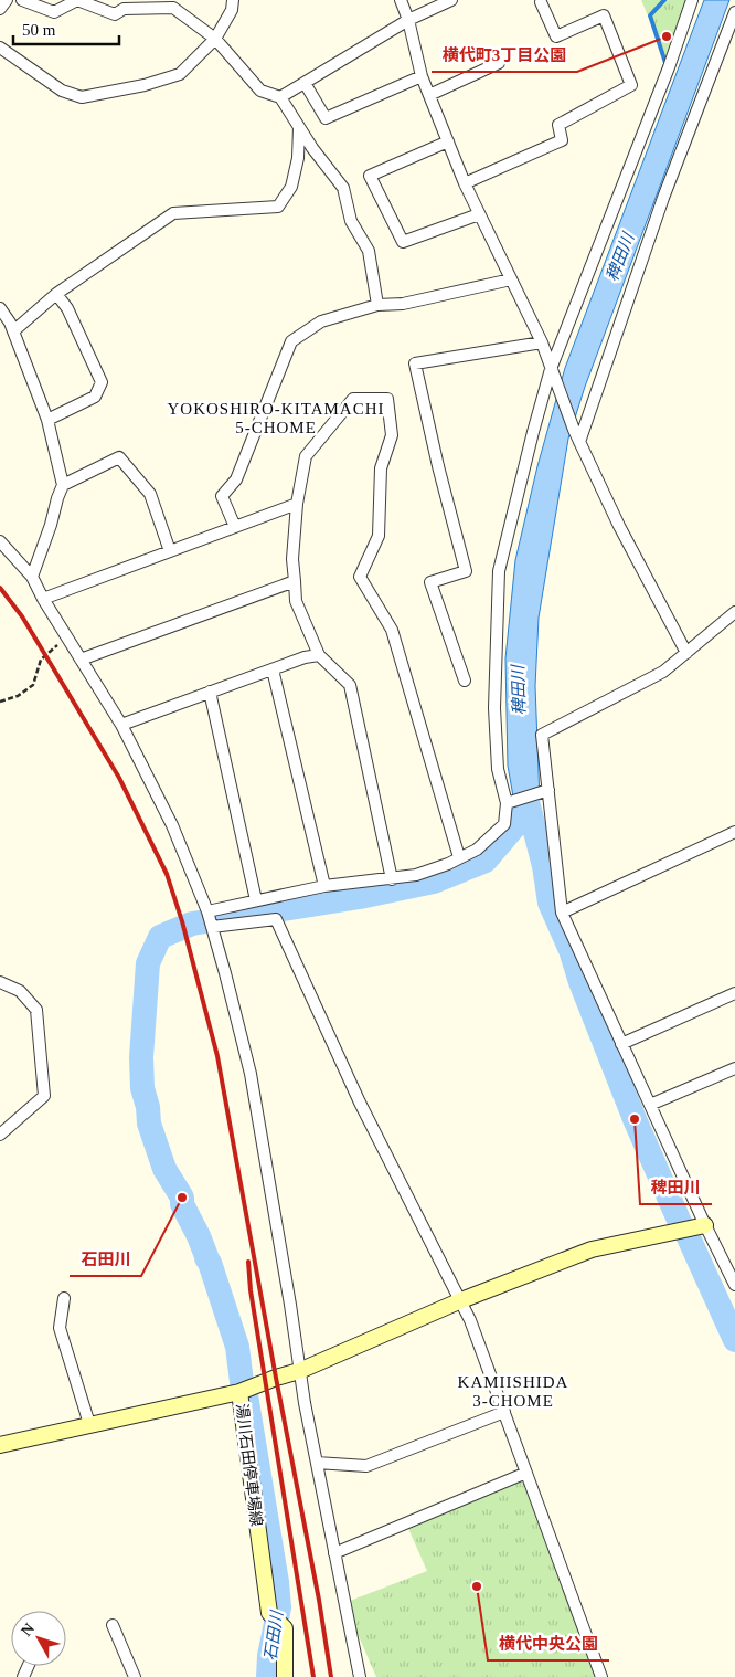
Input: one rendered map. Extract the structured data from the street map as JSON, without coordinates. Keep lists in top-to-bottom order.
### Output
{
  "streets": {
    "main road": ["湯川石田停車場線"]
  },
  "districts": ["YOKOSHIRO-KITAMACHI 5-CHOME", "KAMIISHIDA 3-CHOME"],
  "water": ["稗田川", "石田川"],
  "places": [
    "横代町3丁目公園",
    "稗田川",
    "石田川",
    "横代中央公園"
  ],
  "scale_bar": "50 m",
  "north": "top left"
}
